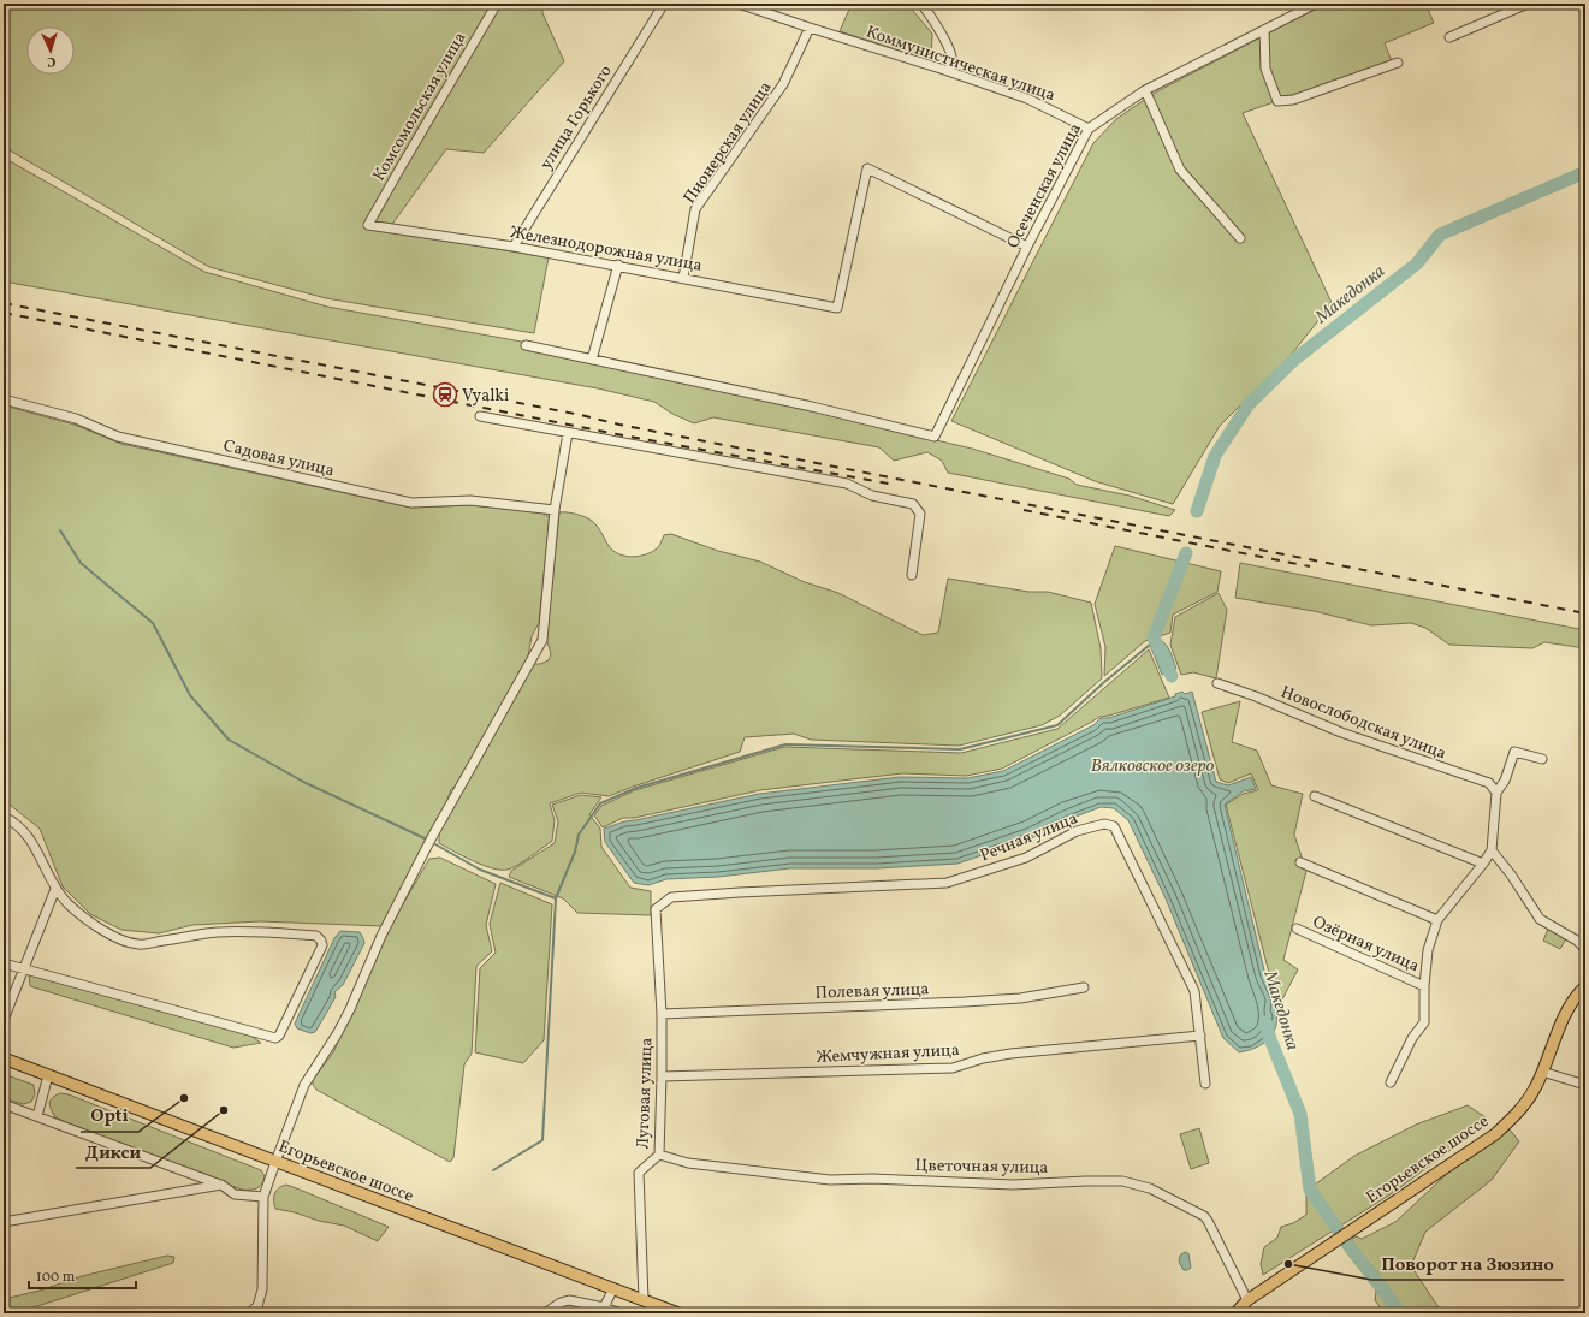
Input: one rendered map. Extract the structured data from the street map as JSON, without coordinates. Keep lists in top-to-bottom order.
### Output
{
  "streets": {
    "main road": ["Егорьевское шоссе"],
    "street": [
      "Коммунистическая улица",
      "Комсомольская улица",
      "улица Горького",
      "Пионерская улица",
      "Осеченская улица",
      "Железнодорожная улица",
      "Садовая улица",
      "Новослободская улица",
      "Речная улица",
      "Озёрная улица",
      "Полевая улица",
      "Жемчужная улица",
      "Луговая улица",
      "Цветочная улица"
    ]
  },
  "crossings": [
    ["Коммунистическая улица", "Пионерская улица"],
    ["Коммунистическая улица", "Осеченская улица"],
    ["Комсомольская улица", "Железнодорожная улица"],
    ["улица Горького", "Железнодорожная улица"],
    ["Пионерская улица", "Железнодорожная улица"],
    ["Осеченская улица", "Железнодорожная улица"],
    ["Речная улица", "Жемчужная улица"],
    ["Речная улица", "Луговая улица"],
    ["Полевая улица", "Луговая улица"],
    ["Жемчужная улица", "Луговая улица"],
    ["Луговая улица", "Егорьевское шоссе"],
    ["Луговая улица", "Цветочная улица"],
    ["Егорьевское шоссе", "Цветочная улица"]
  ],
  "water": ["Македонка", "Вялковское озеро"],
  "places": {
    "station": ["Vyalki"],
    "other": ["Opti", "Дикси", "Поворот на Зюзино"]
  },
  "scale_bar": "100 m",
  "north": "bottom"
}
